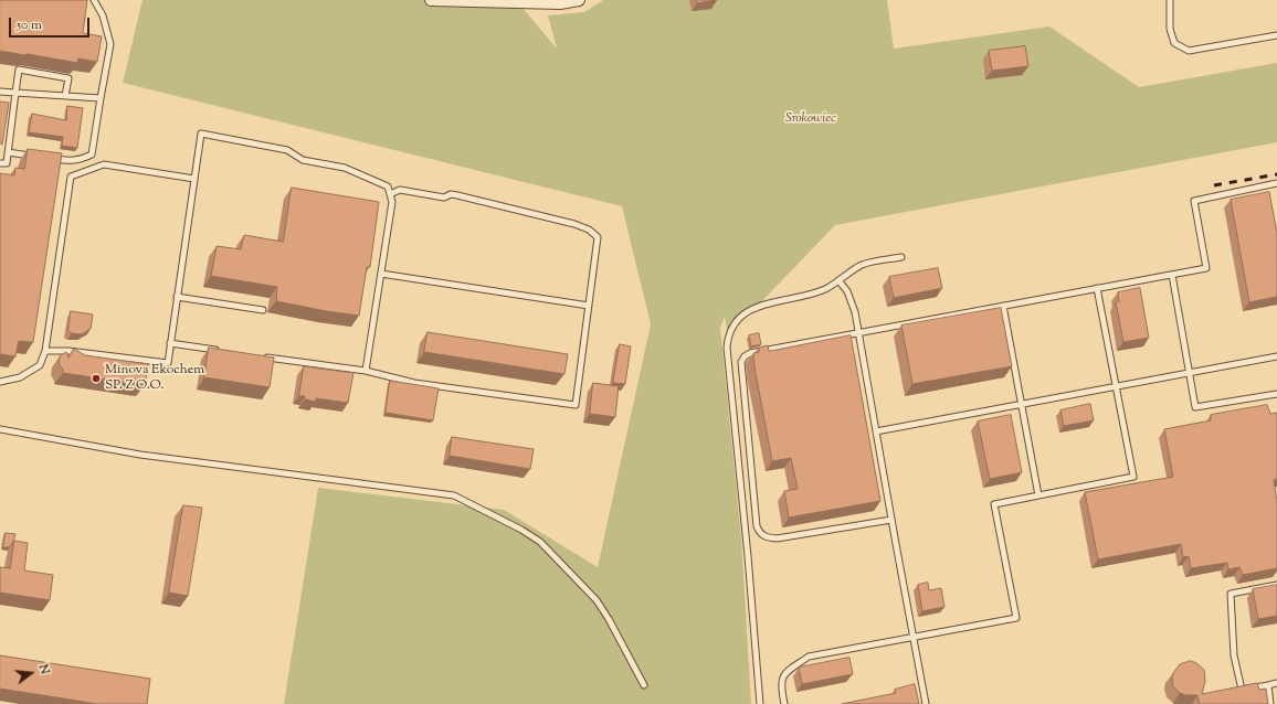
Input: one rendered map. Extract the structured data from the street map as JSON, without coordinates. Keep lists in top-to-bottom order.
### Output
{
  "parks": ["Srokowiec"],
  "places": ["Minova Ekochem SP. Z O.O."],
  "scale_bar": "50 m",
  "north": "right"
}
